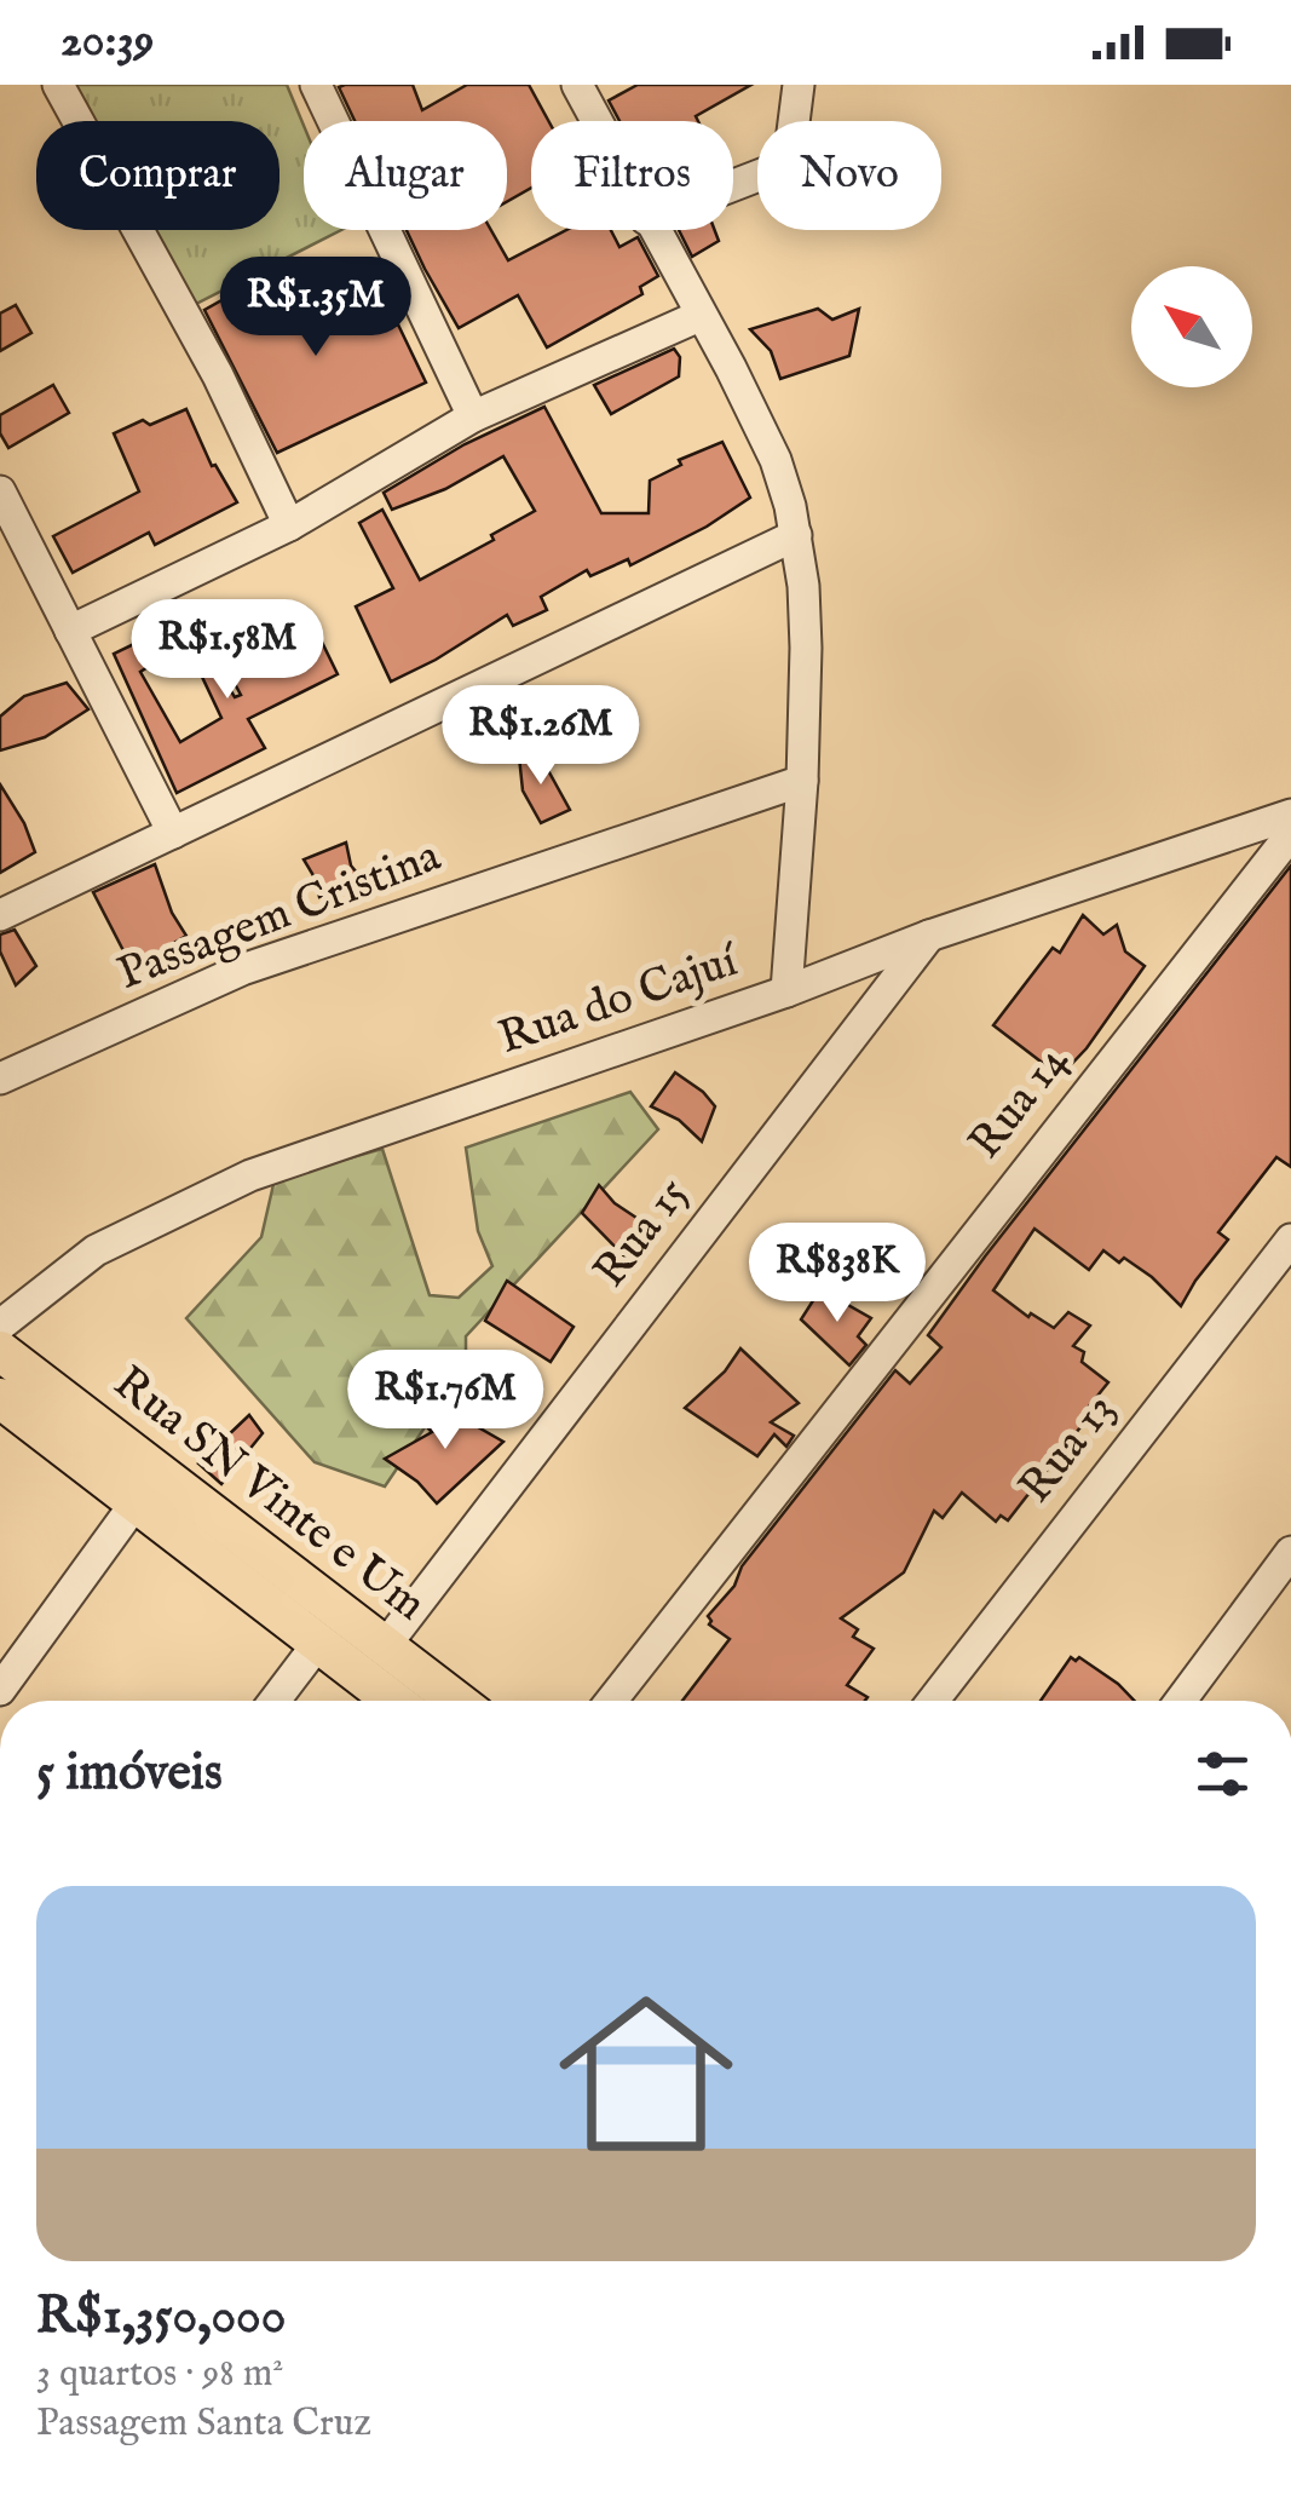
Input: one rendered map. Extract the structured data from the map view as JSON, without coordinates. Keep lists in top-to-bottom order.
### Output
{
  "streets": {
    "main road": ["Rua SN Vinte e Um"],
    "street": [
      "Passagem Cristina",
      "Rua do Cajuí",
      "Rua 14",
      "Rua 15",
      "Rua 13"
    ]
  },
  "crossings": [
    ["Rua do Cajuí", "Rua 15"],
    ["Rua 15", "Rua SN Vinte e Um"]
  ],
  "north": "top left",
  "page": {
    "status": "20:39",
    "chip": [
      "Comprar",
      "Alugar",
      "Filtros",
      "Novo"
    ],
    "price": [
      "R$1.35M",
      "R$1.58M",
      "R$1.26M",
      "R$838K",
      "R$1.76M"
    ],
    "heading": "5 imóveis",
    "list": [
      {
        "name": "R$1,350,000",
        "note": "3 quartos · 98 m² · Passagem Santa Cruz"
      }
    ]
  }
}
